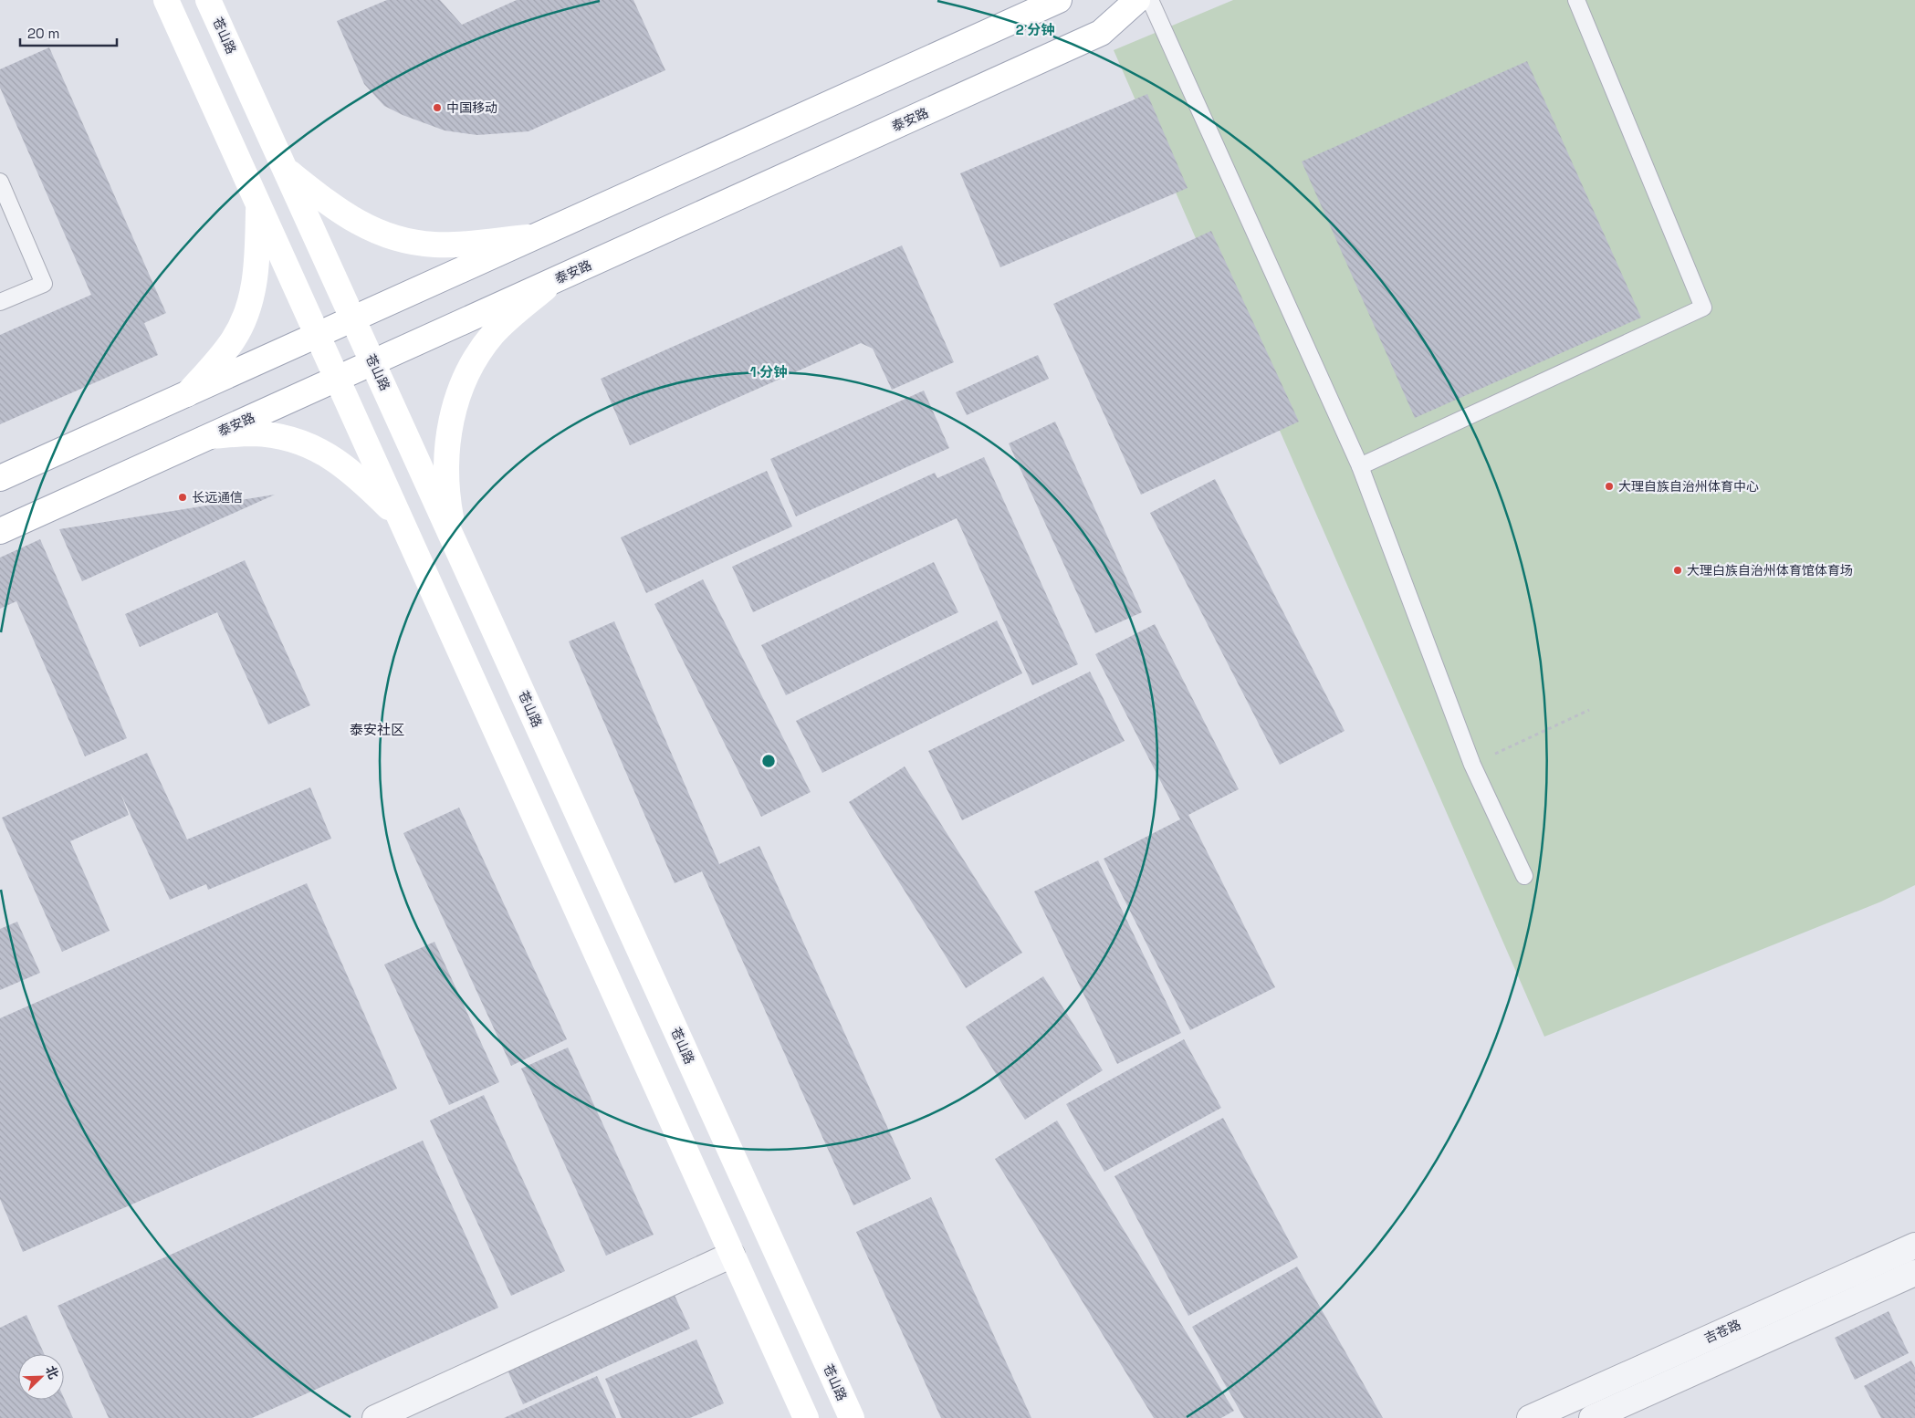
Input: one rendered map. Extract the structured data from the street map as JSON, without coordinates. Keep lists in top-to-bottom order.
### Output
{
  "streets": {
    "main road": ["苍山路", "泰安路"],
    "street": ["吉苍路"]
  },
  "crossings": [
    ["苍山路", "泰安路"]
  ],
  "districts": ["泰安社区"],
  "places": [
    "中国移动",
    "大理自族自治州体育中心",
    "长远通信",
    "大理白族自治州体育馆体育场"
  ],
  "scale_bar": "20 m",
  "north": "top right",
  "rings": ["2 分钟", "1 分钟"]
}
